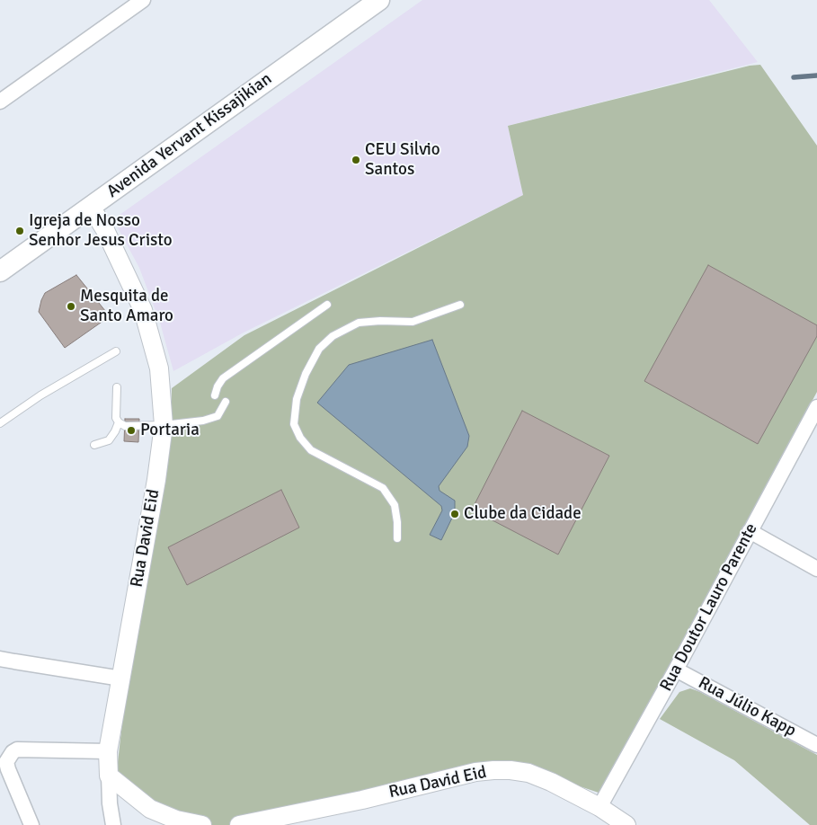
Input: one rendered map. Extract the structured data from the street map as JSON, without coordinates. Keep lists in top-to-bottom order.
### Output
{
  "streets": {
    "main road": ["Avenida Yervant Kissajikian"],
    "street": ["Rua David Eid", "Rua Doutor Lauro Parente", "Rua Júlio Kapp"]
  },
  "crossings": [
    ["Avenida Yervant Kissajikian", "Rua David Eid"],
    ["Rua David Eid", "Rua Doutor Lauro Parente"],
    ["Rua Doutor Lauro Parente", "Rua Júlio Kapp"]
  ],
  "places": [
    "CEU Silvio Santos",
    "Igreja de Nosso Senhor Jesus Cristo",
    "Mesquita de Santo Amaro",
    "Portaria",
    "Clube da Cidade"
  ]
}
